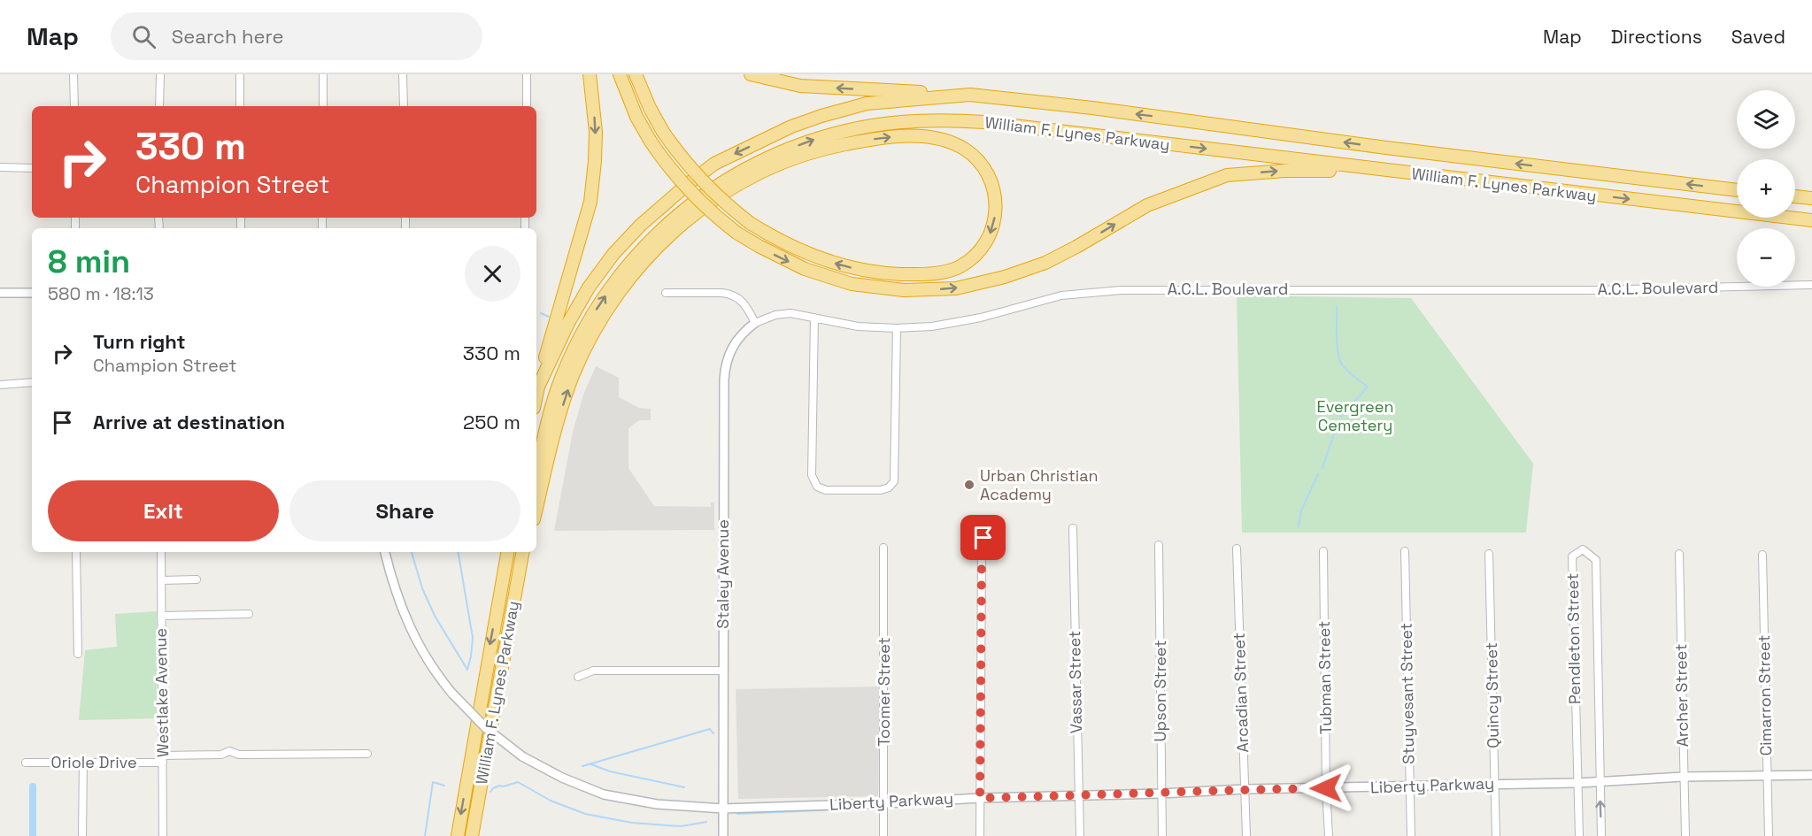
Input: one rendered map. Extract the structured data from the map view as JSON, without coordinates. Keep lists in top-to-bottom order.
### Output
{
  "streets": {
    "highway": ["William F. Lynes Parkway"],
    "street": [
      "A.C.L. Boulevard",
      "Staley Avenue",
      "Pendleton Street",
      "Tubman Street",
      "Vassar Street",
      "Upson Street",
      "Toomer Street",
      "Westlake Avenue",
      "Arcadian Street",
      "Stuyvesant Street",
      "Quincy Street",
      "Archer Street",
      "Cimarron Street",
      "Oriole Drive",
      "Liberty Parkway"
    ]
  },
  "crossings": [
    ["A.C.L. Boulevard", "Staley Avenue"],
    ["Staley Avenue", "Liberty Parkway"],
    ["Pendleton Street", "Liberty Parkway"],
    ["Tubman Street", "Liberty Parkway"],
    ["Vassar Street", "Liberty Parkway"],
    ["Upson Street", "Liberty Parkway"],
    ["Toomer Street", "Liberty Parkway"],
    ["Westlake Avenue", "Oriole Drive"],
    ["Arcadian Street", "Liberty Parkway"],
    ["Stuyvesant Street", "Liberty Parkway"],
    ["Quincy Street", "Liberty Parkway"],
    ["Archer Street", "Liberty Parkway"],
    ["Cimarron Street", "Liberty Parkway"]
  ],
  "parks": ["Evergreen Cemetery"],
  "places": ["Urban Christian Academy"],
  "page": {
    "header": "Map",
    "search": "Search here",
    "nav": ["Map", "Directions", "Saved"],
    "map_buttons": ["+", "−"],
    "turn": ["330 m", "Champion Street"],
    "heading": ["8 min", "580 m · 18:13"],
    "list": [
      {
        "name": "Turn right",
        "note": "Champion Street",
        "value": "330 m"
      },
      {
        "name": "Arrive at destination",
        "value": "250 m"
      }
    ],
    "buttons": ["Exit", "Share"]
  }
}
